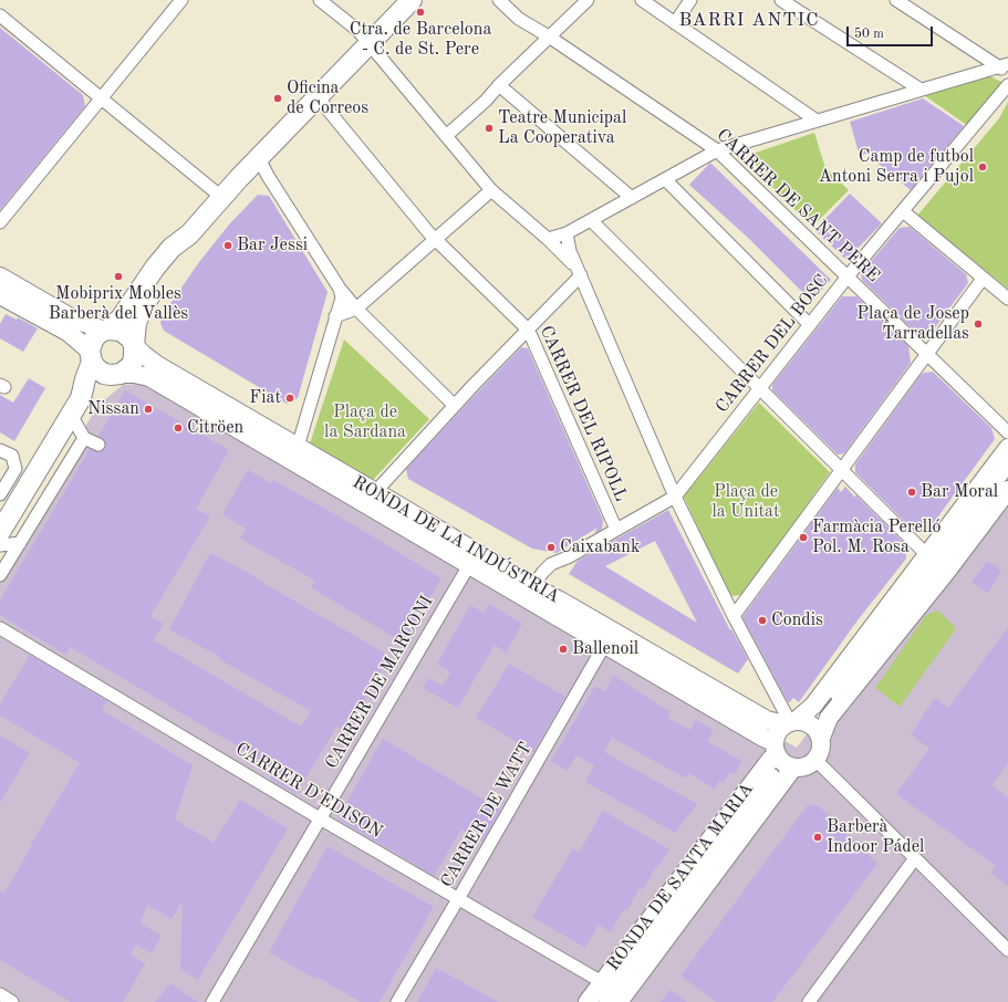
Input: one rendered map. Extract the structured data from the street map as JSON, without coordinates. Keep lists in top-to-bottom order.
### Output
{
  "streets": {
    "street": [
      "CARRER DE SANT PERE",
      "CARRER DEL BOSC",
      "CARRER DEL RIPOLL",
      "RONDA DE LA INDÚSTRIA",
      "CARRER DE MARCONI",
      "CARRER D'EDISON",
      "CARRER DE WATT",
      "RONDA DE SANTA MARIA"
    ]
  },
  "crossings": [
    ["CARRER DE SANT PERE", "CARRER DEL BOSC"],
    ["CARRER DEL BOSC", "CARRER DEL RIPOLL"],
    ["CARRER DEL BOSC", "RONDA DE LA INDÚSTRIA"],
    ["RONDA DE LA INDÚSTRIA", "CARRER DE MARCONI"],
    ["RONDA DE LA INDÚSTRIA", "CARRER DE WATT"],
    ["RONDA DE LA INDÚSTRIA", "RONDA DE SANTA MARIA"],
    ["CARRER DE MARCONI", "CARRER D'EDISON"],
    ["CARRER D'EDISON", "CARRER DE WATT"],
    ["CARRER D'EDISON", "RONDA DE SANTA MARIA"]
  ],
  "districts": ["BARRI ANTIC"],
  "parks": ["Plaça de la Sardana", "Plaça de la Unitat"],
  "places": [
    "Ctra. de Barcelona - C. de St. Pere",
    "Oficina de Correos",
    "Teatre Municipal La Cooperativa",
    "Camp de futbol Antoni Serra i Pujol",
    "Bar Jessi",
    "Mobiprix Mobles Barberà del Vallès",
    "Plaça de Josep Tarradellas",
    "Fiat",
    "Nissan",
    "Citröen",
    "Bar Moral",
    "Farmàcia Perelló Pol. M. Rosa",
    "Caixabank",
    "Condis",
    "Ballenoil",
    "Barberà Indoor Pádel"
  ],
  "scale_bar": "50 m"
}
